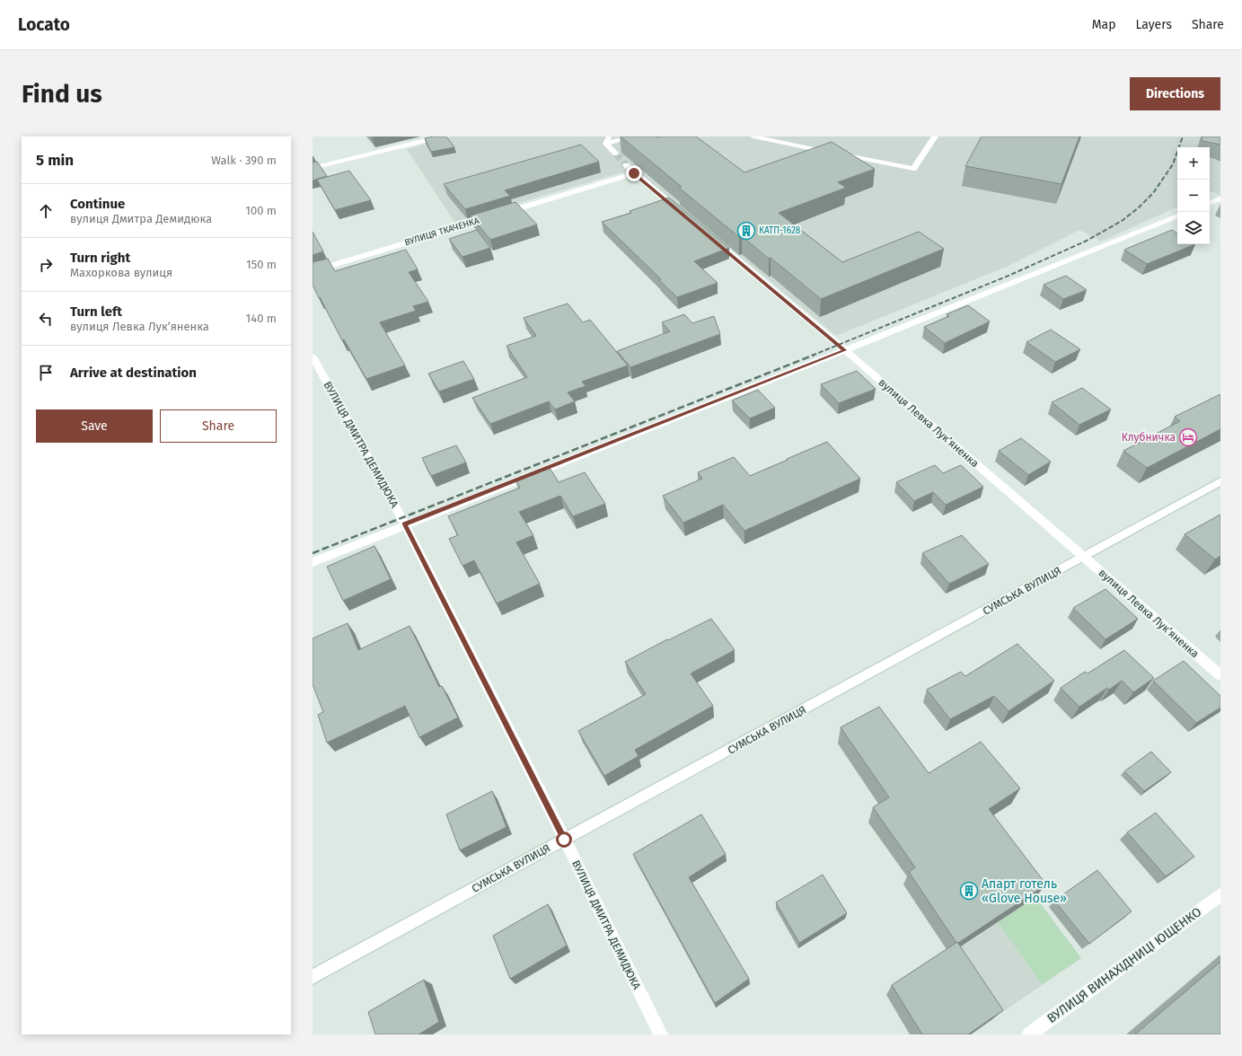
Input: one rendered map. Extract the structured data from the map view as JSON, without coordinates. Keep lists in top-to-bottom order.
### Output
{
  "streets": {
    "street": [
      "ВУЛИЦЯ ТКАЧЕНКА",
      "вулиця Левка Лукʼяненка",
      "ВУЛИЦЯ ДМИТРА ДЕМИДЮКА",
      "СУМСЬКА ВУЛИЦЯ",
      "ВУЛИЦЯ ВИНАХІДНИЦІ ЮЩЕНКО"
    ]
  },
  "crossings": [
    ["вулиця Левка Лукʼяненка", "СУМСЬКА ВУЛИЦЯ"],
    ["ВУЛИЦЯ ДМИТРА ДЕМИДЮКА", "СУМСЬКА ВУЛИЦЯ"]
  ],
  "places": {
    "building": ["КАТП-1628", "Апарт готель «Glove House»"],
    "hotel": ["Клубничка"]
  },
  "page": {
    "header": "Locato",
    "nav": ["Map", "Layers", "Share"],
    "buttons": [
      "Directions",
      ["Save", "Share"]
    ],
    "title": "Find us",
    "heading": ["5 min", "Walk · 390 m"],
    "map_buttons": ["+", "−"],
    "list": [
      ["Continue", "вулиця Дмитра Демидюка", "100 m"],
      ["Turn right", "Махоркова вулиця", "150 m"],
      ["Turn left", "вулиця Левка Лукʼяненка", "140 m"],
      "Arrive at destination"
    ]
  }
}
